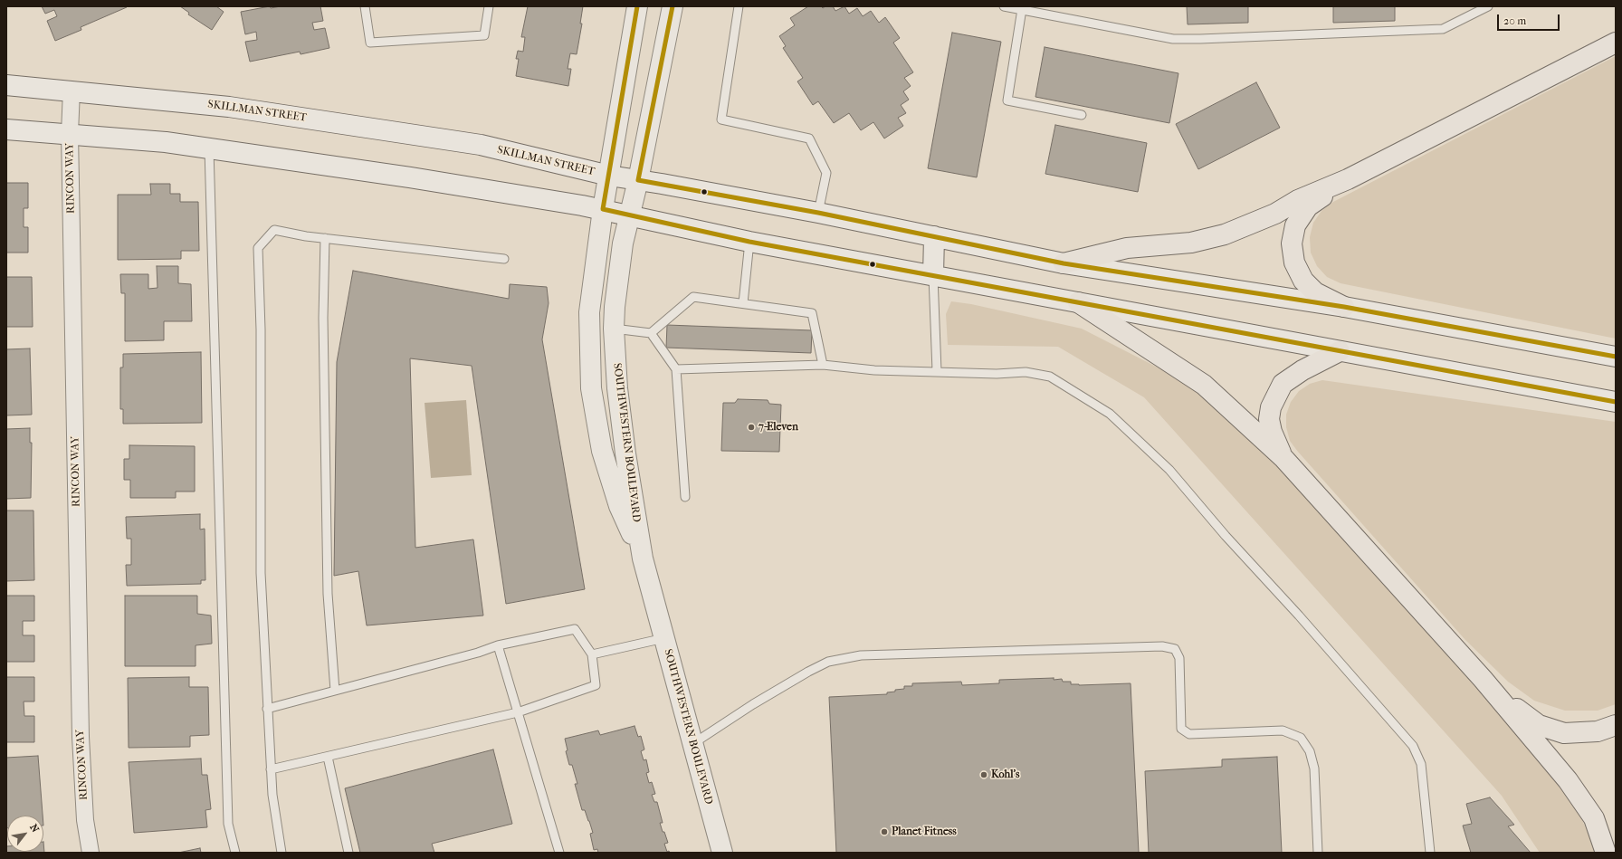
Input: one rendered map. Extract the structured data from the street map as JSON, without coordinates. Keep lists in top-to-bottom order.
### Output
{
  "streets": {
    "main road": ["SKILLMAN STREET", "SOUTHWESTERN BOULEVARD"],
    "street": ["RINCON WAY"]
  },
  "crossings": [
    ["SKILLMAN STREET", "RINCON WAY"],
    ["SKILLMAN STREET", "SOUTHWESTERN BOULEVARD"]
  ],
  "places": ["7-Eleven", "Kohl's", "Planet Fitness"],
  "scale_bar": "20 m",
  "north": "top right"
}
